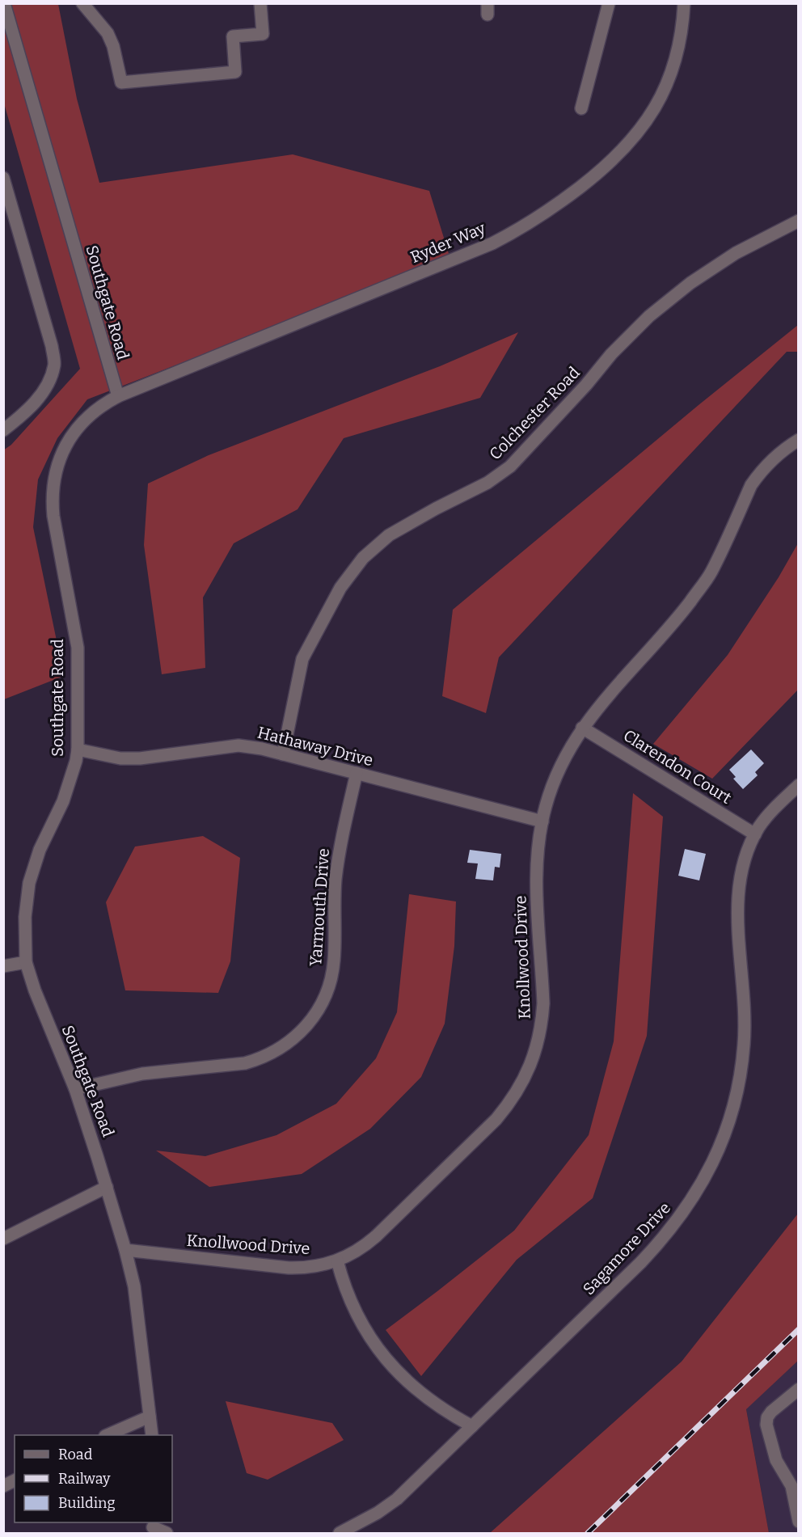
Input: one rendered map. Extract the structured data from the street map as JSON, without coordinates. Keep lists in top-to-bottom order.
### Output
{
  "streets": {
    "street": [
      "Ryder Way",
      "Southgate Road",
      "Colchester Road",
      "Hathaway Drive",
      "Clarendon Court",
      "Yarmouth Drive",
      "Knollwood Drive",
      "Sagamore Drive"
    ]
  },
  "crossings": [
    ["Ryder Way", "Southgate Road"],
    ["Southgate Road", "Hathaway Drive"],
    ["Southgate Road", "Yarmouth Drive"],
    ["Southgate Road", "Knollwood Drive"],
    ["Colchester Road", "Hathaway Drive"],
    ["Hathaway Drive", "Yarmouth Drive"],
    ["Hathaway Drive", "Knollwood Drive"],
    ["Clarendon Court", "Knollwood Drive"],
    ["Clarendon Court", "Sagamore Drive"]
  ],
  "legend": ["Road", "Railway", "Building"]
}
